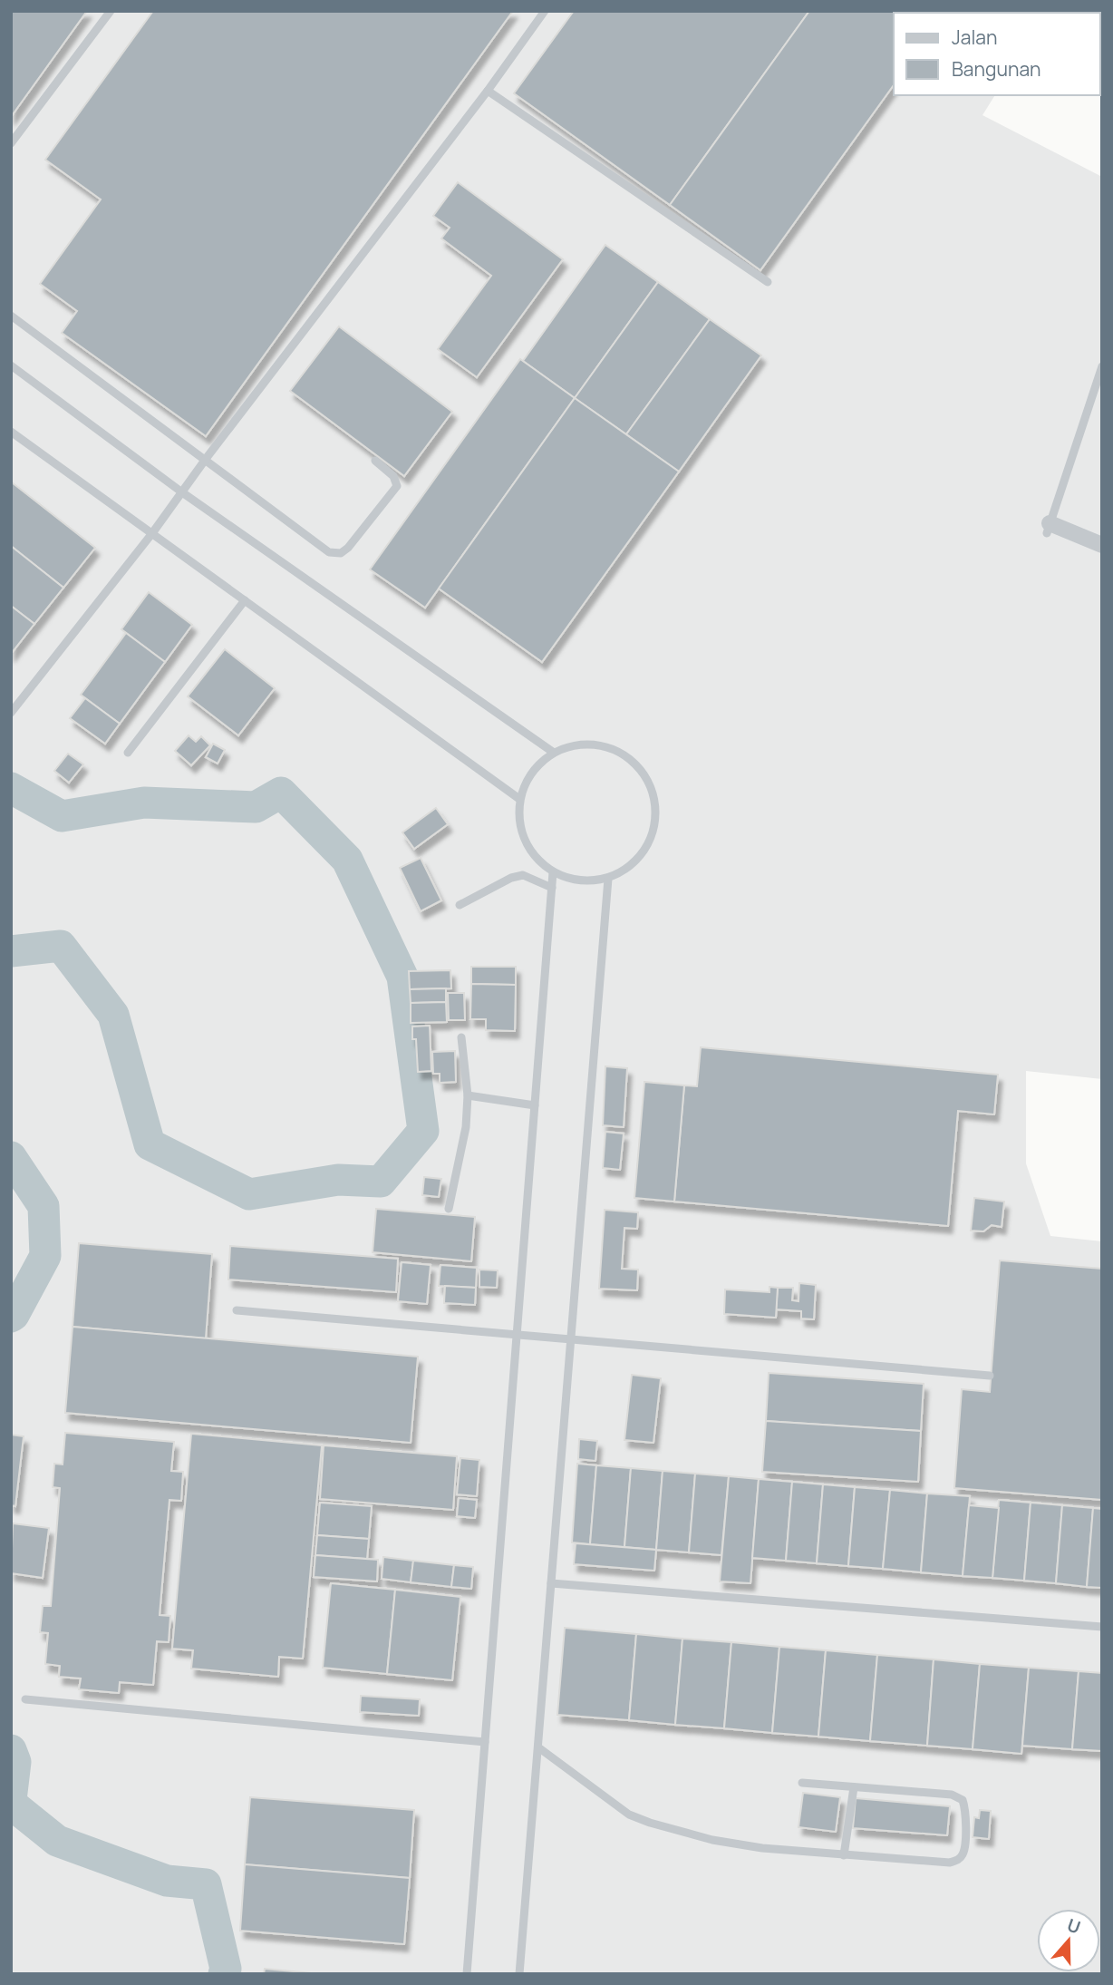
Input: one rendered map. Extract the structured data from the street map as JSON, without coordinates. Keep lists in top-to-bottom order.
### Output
{
  "legend": ["Jalan", "Bangunan"],
  "north": "top"
}
